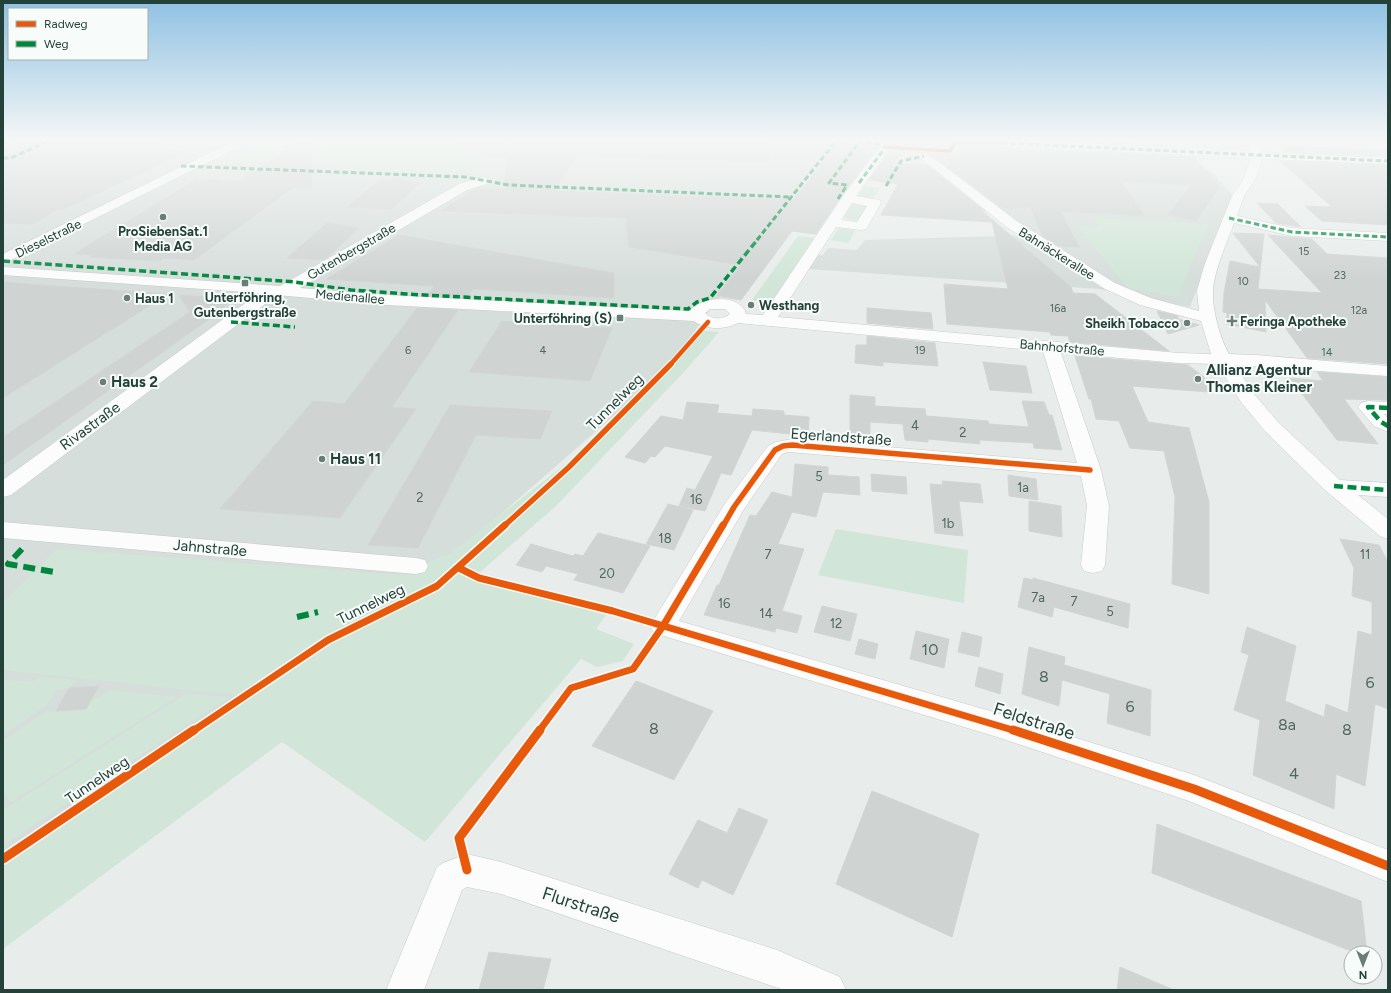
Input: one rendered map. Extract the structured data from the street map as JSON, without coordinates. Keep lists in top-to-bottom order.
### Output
{
  "streets": {
    "street": [
      "Dieselstraße",
      "Gutenbergstraße",
      "Bahnäckerallee",
      "Medienallee",
      "Bahnhofstraße",
      "Rivastraße",
      "Egerlandstraße",
      "Jahnstraße",
      "Feldstraße",
      "Flurstraße"
    ],
    "cycle path": ["Tunnelweg"]
  },
  "crossings": [
    ["Gutenbergstraße", "Medienallee"],
    ["Gutenbergstraße", "Rivastraße"],
    ["Medienallee", "Bahnhofstraße"],
    ["Medienallee", "Rivastraße"],
    ["Egerlandstraße", "Feldstraße"]
  ],
  "places": {
    "other": [
      "ProSiebenSat.1 Media AG",
      "Haus 1",
      "Westhang",
      "Sheikh Tobacco",
      "Allianz Agentur Thomas Kleiner",
      "Haus 2",
      "Haus 11"
    ],
    "transit": ["Unterföhring, Gutenbergstraße", "Unterföhring (S)"],
    "health": ["Feringa Apotheke"]
  },
  "house_numbers": [
    "15",
    "23",
    "10",
    "16a",
    "12a",
    "6",
    "4",
    "19",
    "14",
    "4",
    "2",
    "5",
    "1a",
    "2",
    "16",
    "1b",
    "18",
    "7",
    "11",
    "20",
    "7a",
    "7",
    "16",
    "5",
    "14",
    "12",
    "10",
    "8",
    "6",
    "6",
    "8a",
    "8",
    "8",
    "4"
  ],
  "legend": ["Radweg", "Weg"],
  "north": "bottom"
}
